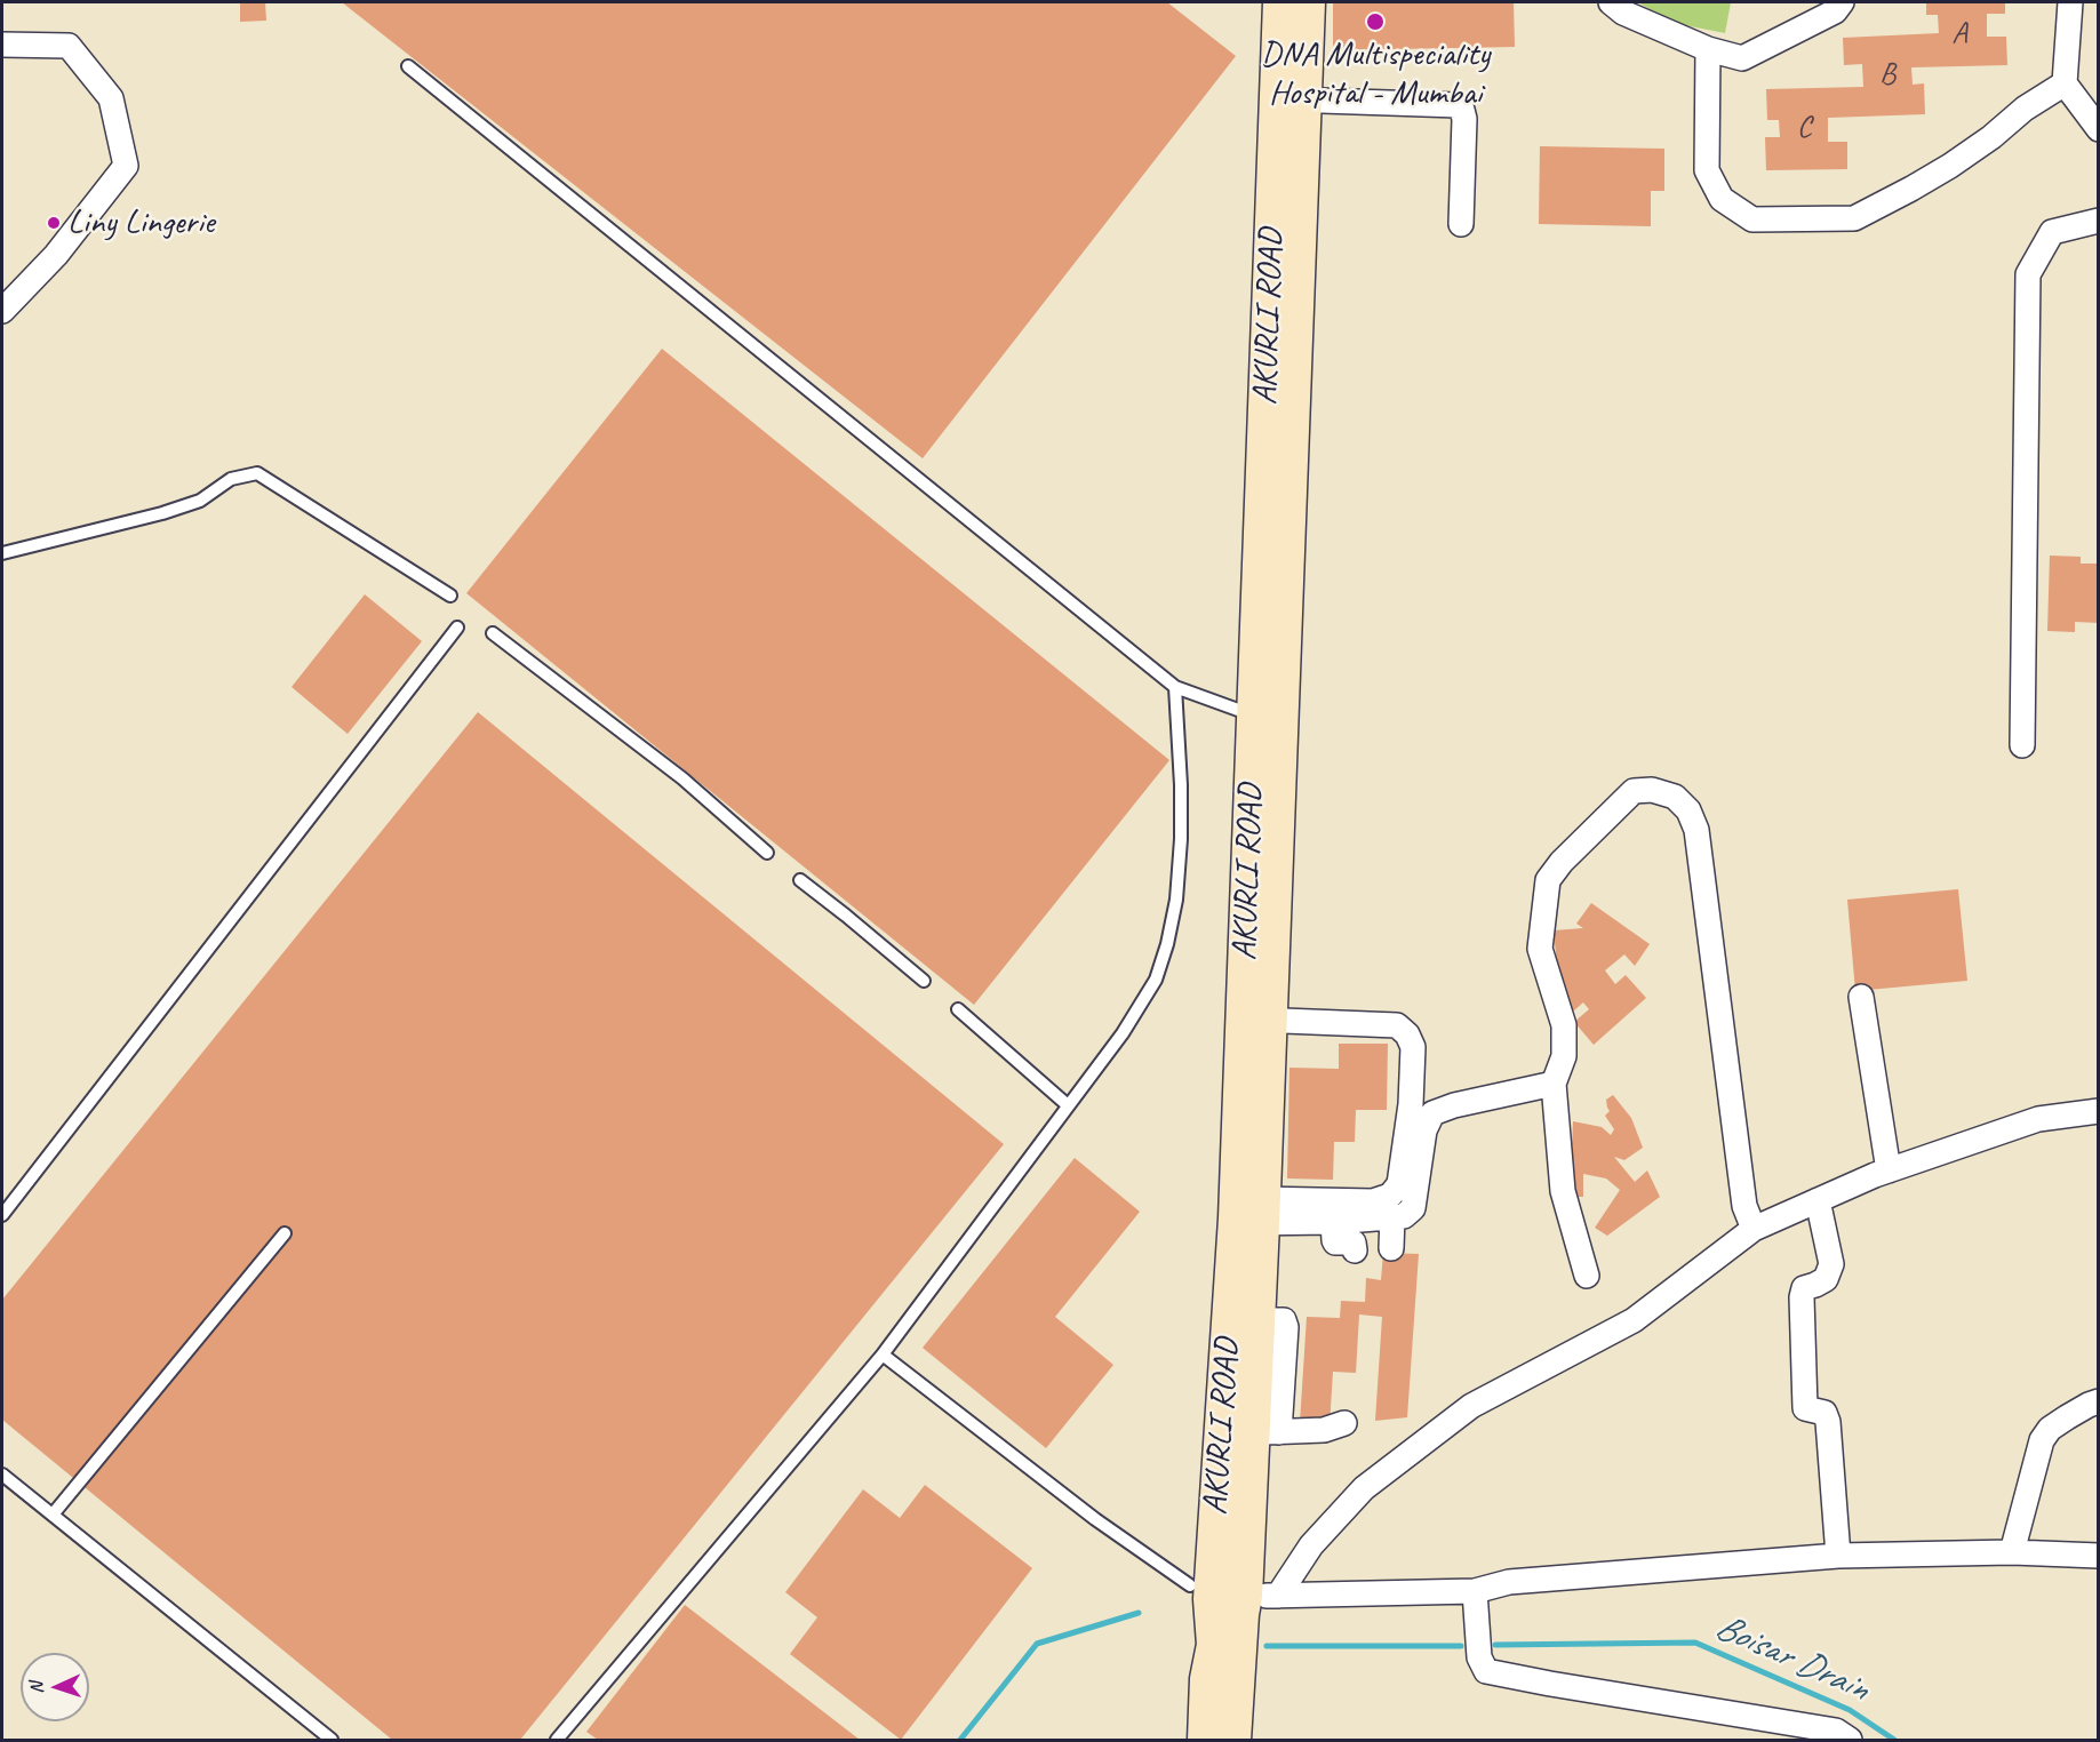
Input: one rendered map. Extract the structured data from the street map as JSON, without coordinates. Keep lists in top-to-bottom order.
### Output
{
  "streets": {
    "street": ["AKURLI ROAD"]
  },
  "water": ["Boisar Drain"],
  "places": ["DNA Multispeciality Hospital - Mumbai", "Liny Lingerie"],
  "house_numbers": ["A", "B", "C"],
  "north": "left"
}
